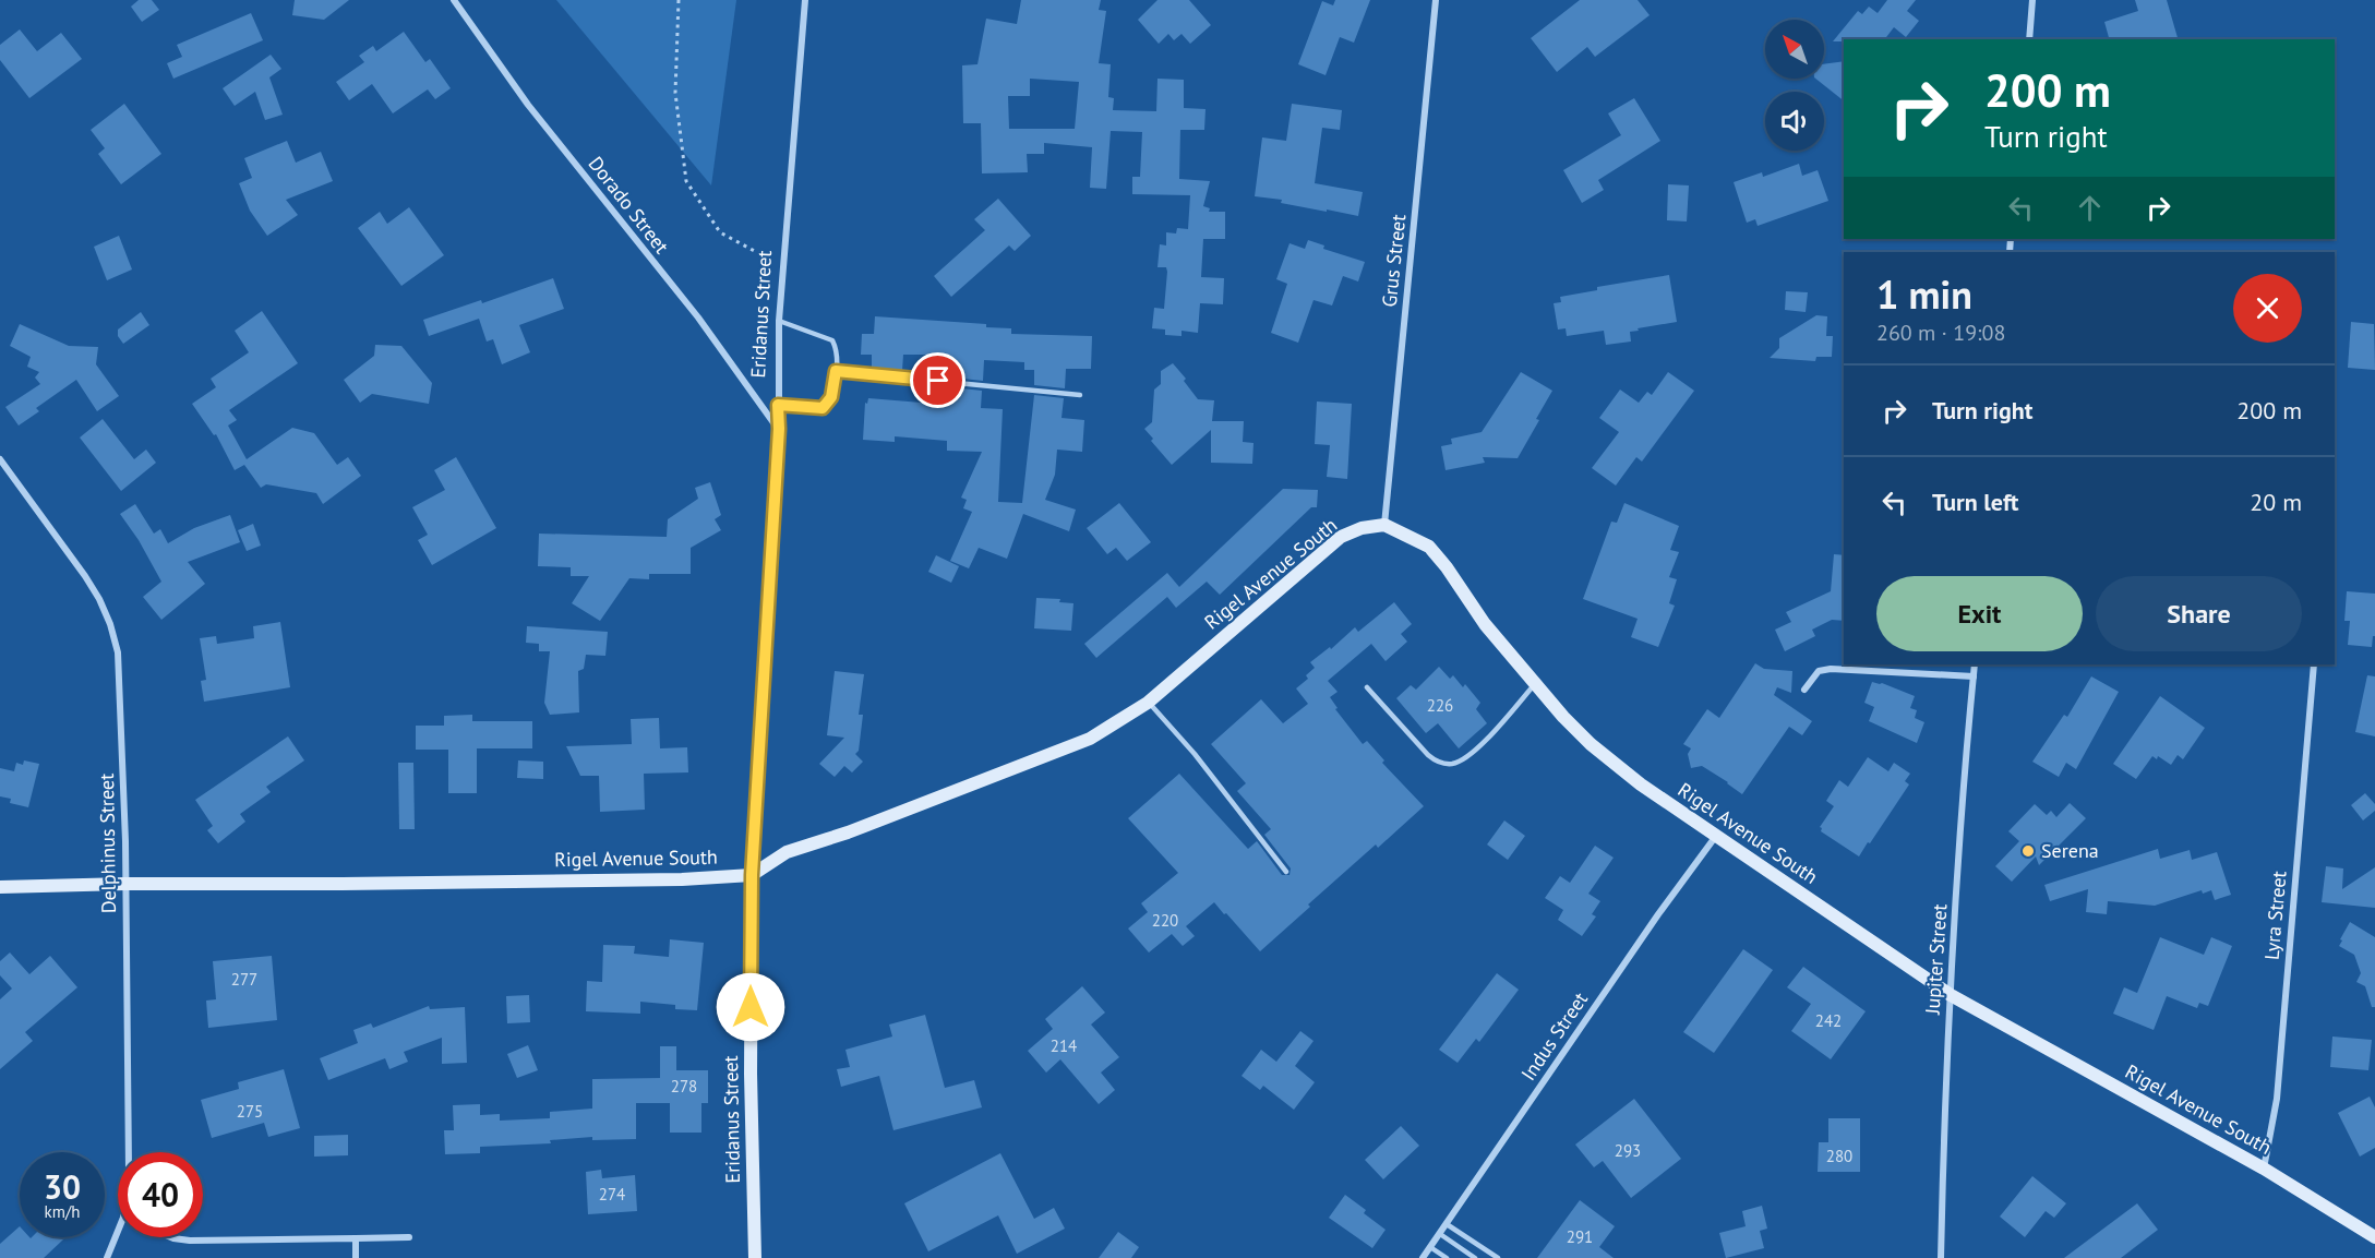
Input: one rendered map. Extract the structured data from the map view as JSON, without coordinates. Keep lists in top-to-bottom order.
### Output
{
  "streets": {
    "main road": ["Eridanus Street", "Rigel Avenue South"],
    "street": [
      "Dorado Street",
      "Grus Street",
      "Delphinus Street",
      "Lyra Street",
      "Jupiter Street",
      "Indus Street"
    ]
  },
  "crossings": [
    ["Dorado Street", "Eridanus Street"],
    ["Grus Street", "Rigel Avenue South"],
    ["Eridanus Street", "Rigel Avenue South"],
    ["Rigel Avenue South", "Delphinus Street"],
    ["Rigel Avenue South", "Lyra Street"],
    ["Rigel Avenue South", "Jupiter Street"],
    ["Rigel Avenue South", "Indus Street"]
  ],
  "places": ["Serena"],
  "house_numbers": [
    "226",
    "220",
    "277",
    "242",
    "214",
    "278",
    "275",
    "293",
    "280",
    "274",
    "291"
  ],
  "north": "top left",
  "page": {
    "turn": ["200 m", "Turn right"],
    "heading": ["1 min", "260 m · 19:08"],
    "list": [
      {
        "name": "Turn right",
        "value": "200 m"
      },
      {
        "name": "Turn left",
        "value": "20 m"
      }
    ],
    "buttons": ["Exit", "Share"],
    "speed": "30 km/h",
    "limit": "40"
  }
}
